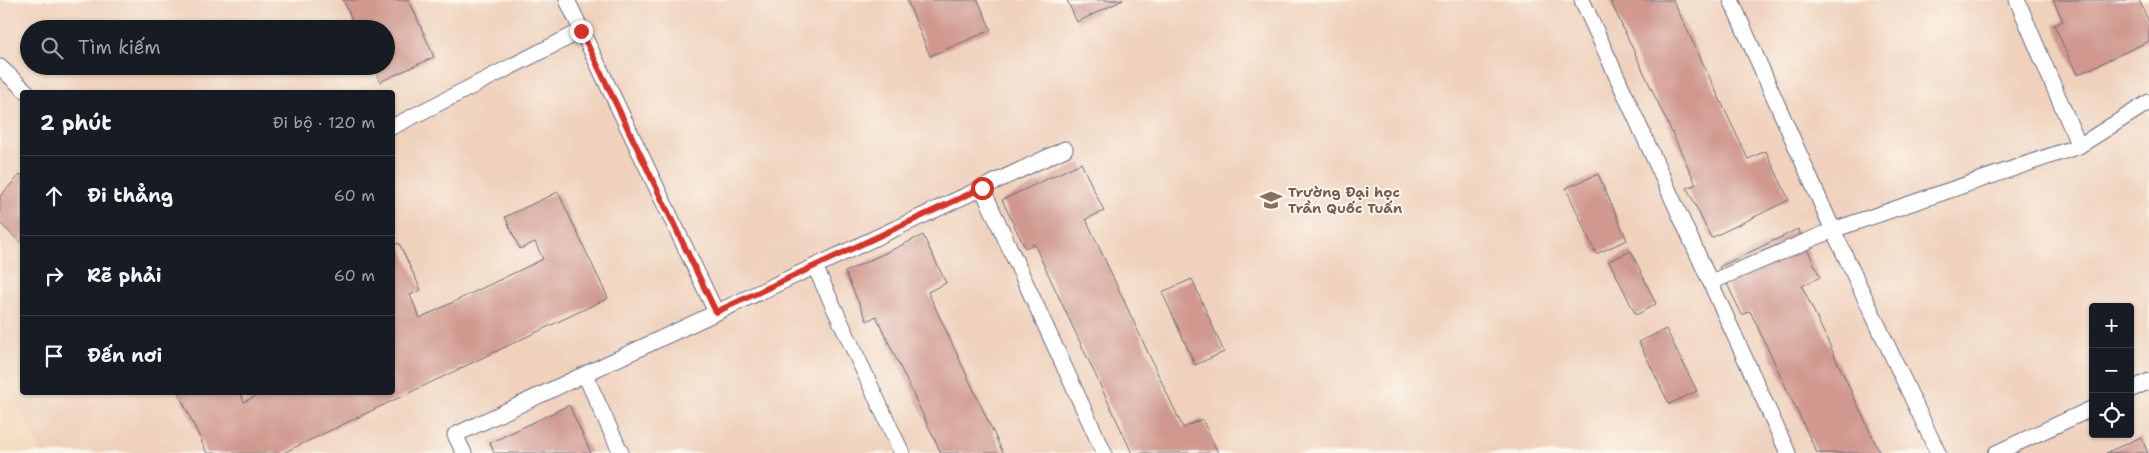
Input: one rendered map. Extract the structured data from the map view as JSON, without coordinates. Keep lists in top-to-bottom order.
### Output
{
  "places": {
    "school or university": ["Trường Đại học Trần Quốc Tuấn"]
  },
  "page": {
    "search": "Tìm kiếm",
    "heading": ["2 phút", "Đi bộ · 120 m"],
    "list": [
      ["Đi thẳng", "60 m"],
      ["Rẽ phải", "60 m"],
      "Đến nơi"
    ],
    "map_buttons": ["+", "−"]
  }
}
